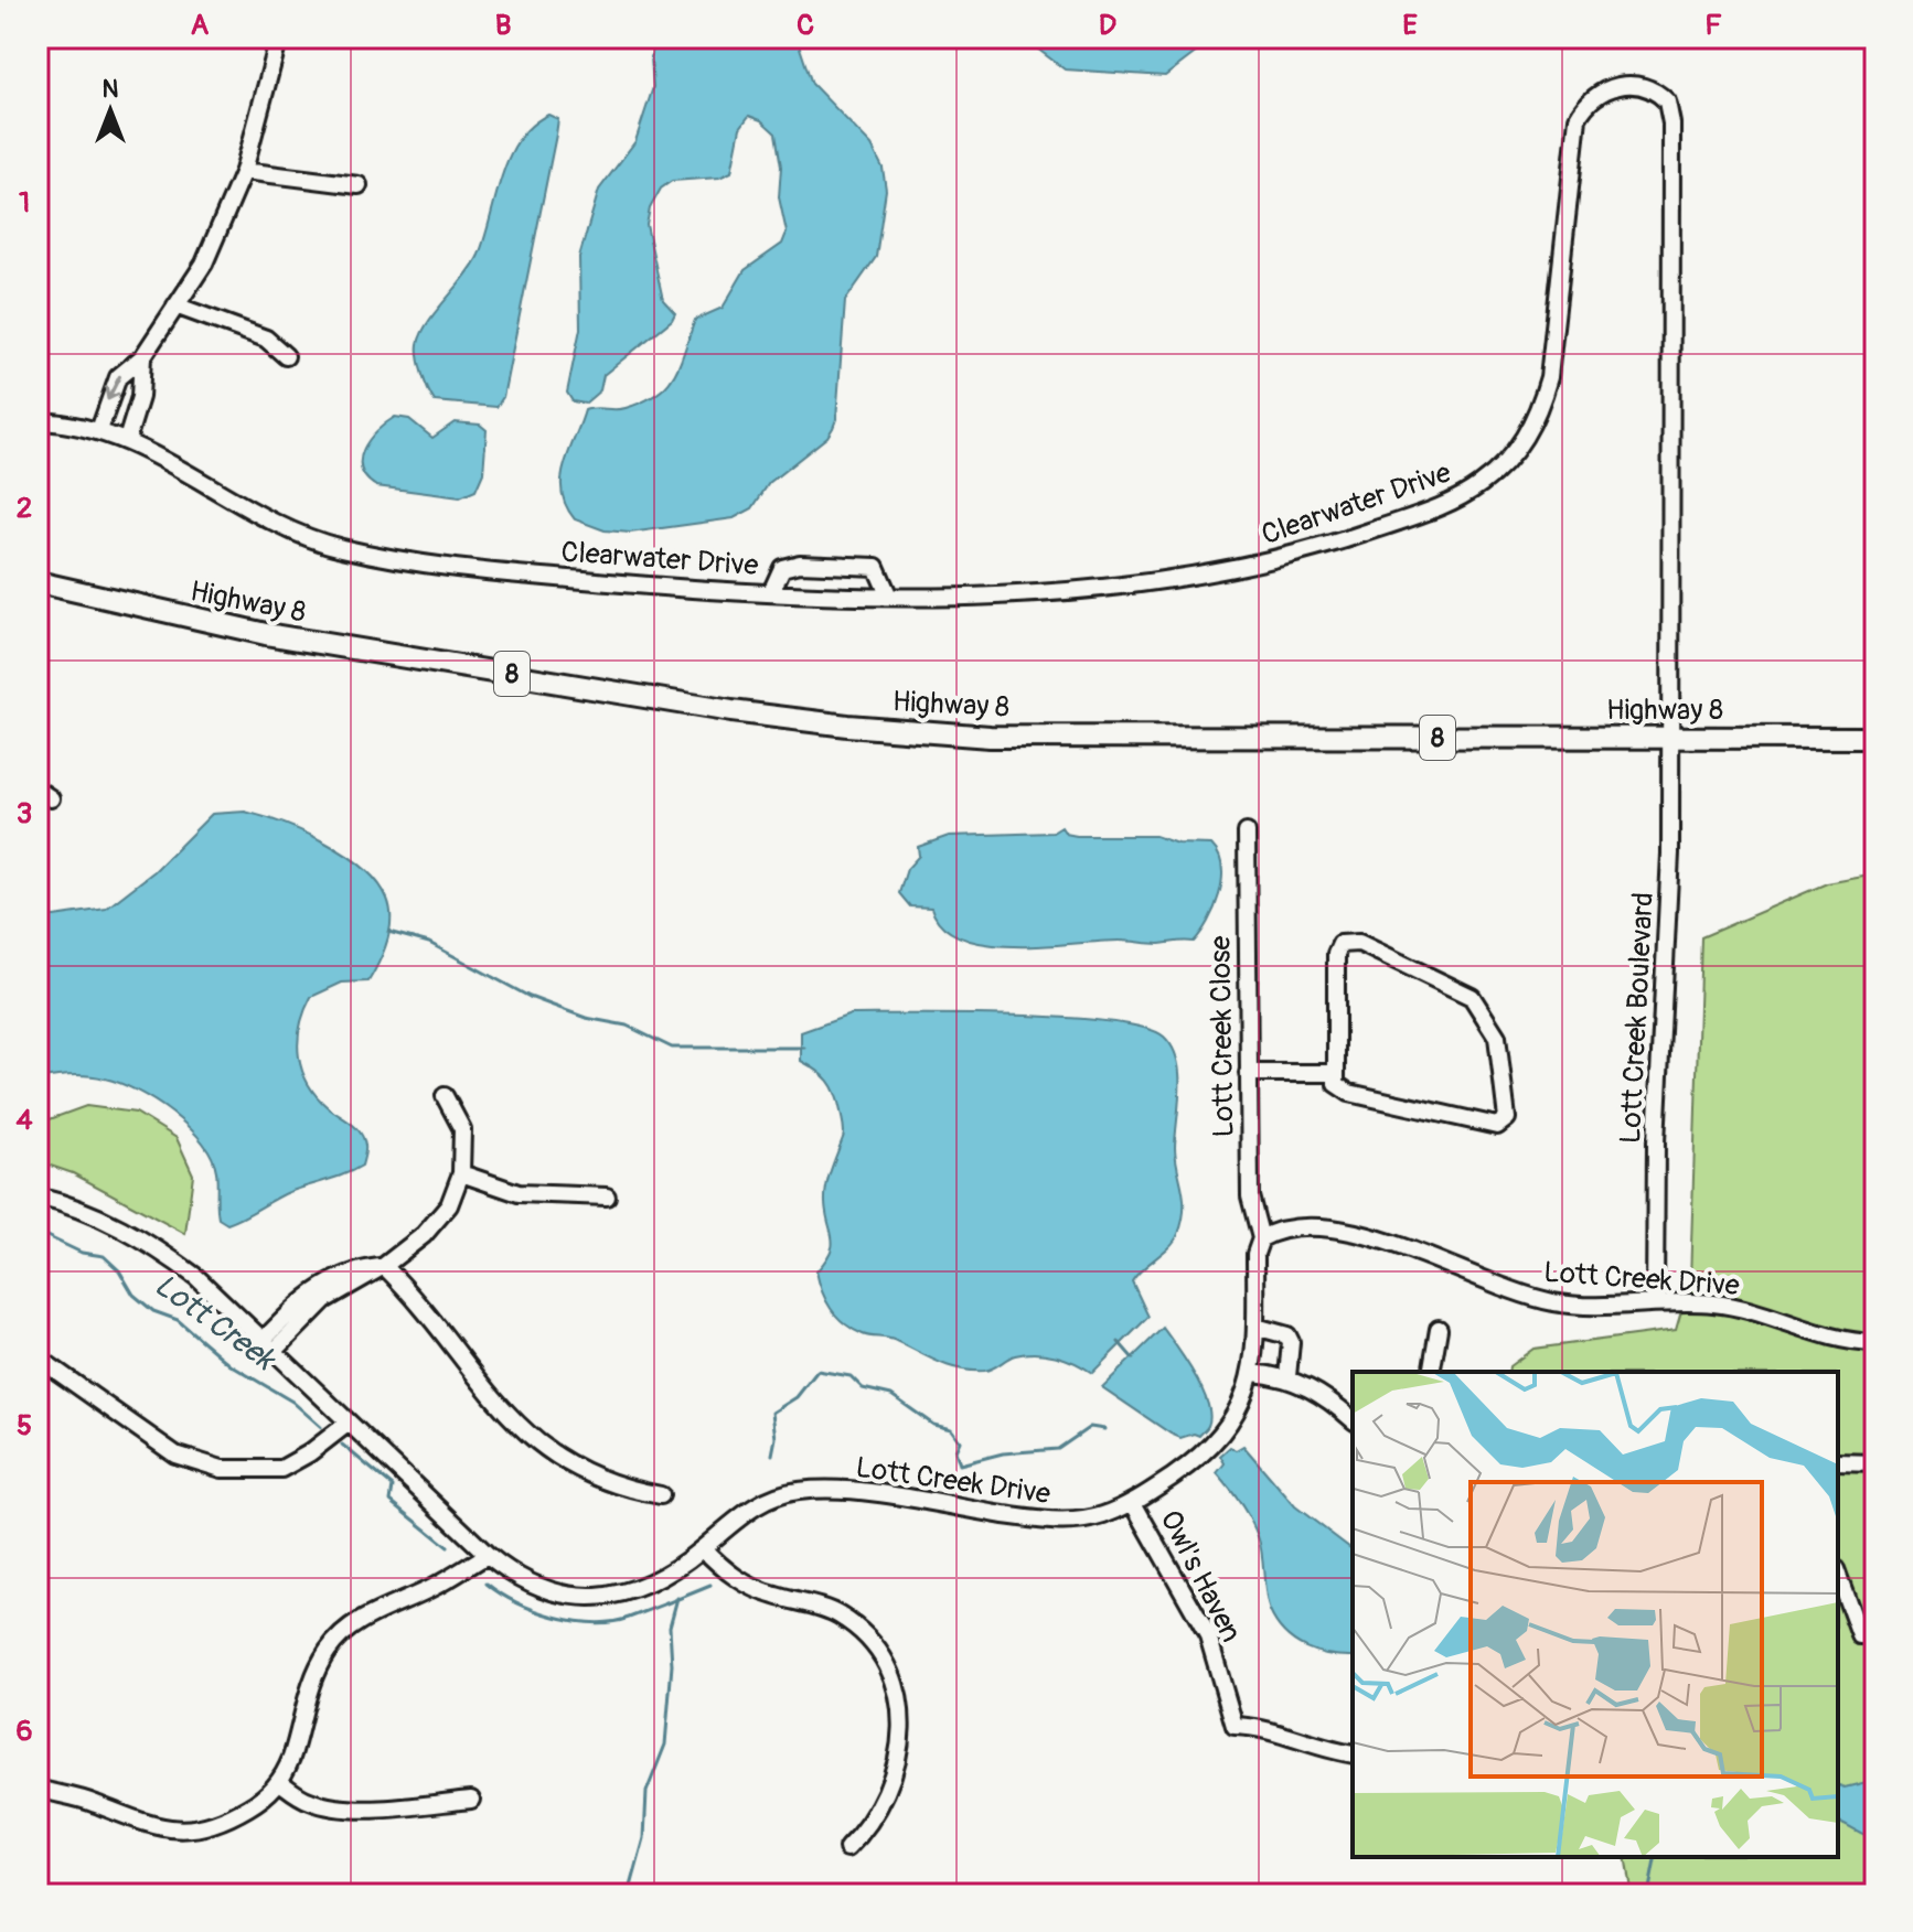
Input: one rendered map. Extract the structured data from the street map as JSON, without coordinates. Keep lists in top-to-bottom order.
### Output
{
  "streets": {
    "main road": ["Highway 8", "8"],
    "street": [
      "Clearwater Drive",
      "Lott Creek Boulevard",
      "Lott Creek Close",
      "Lott Creek Drive",
      "Owl's Haven"
    ]
  },
  "crossings": [
    ["Clearwater Drive", "Highway 8"],
    ["Clearwater Drive", "Lott Creek Boulevard"],
    ["Highway 8", "Lott Creek Boulevard"],
    ["Lott Creek Boulevard", "Lott Creek Drive"],
    ["Lott Creek Close", "Lott Creek Drive"],
    ["Lott Creek Drive", "Owl's Haven"]
  ],
  "water": ["Lott Creek"],
  "north": "top",
  "grid": {
    "columns": [
      "A",
      "B",
      "C",
      "D",
      "E",
      "F"
    ],
    "rows": [
      "1",
      "2",
      "3",
      "4",
      "5",
      "6"
    ]
  }
}
